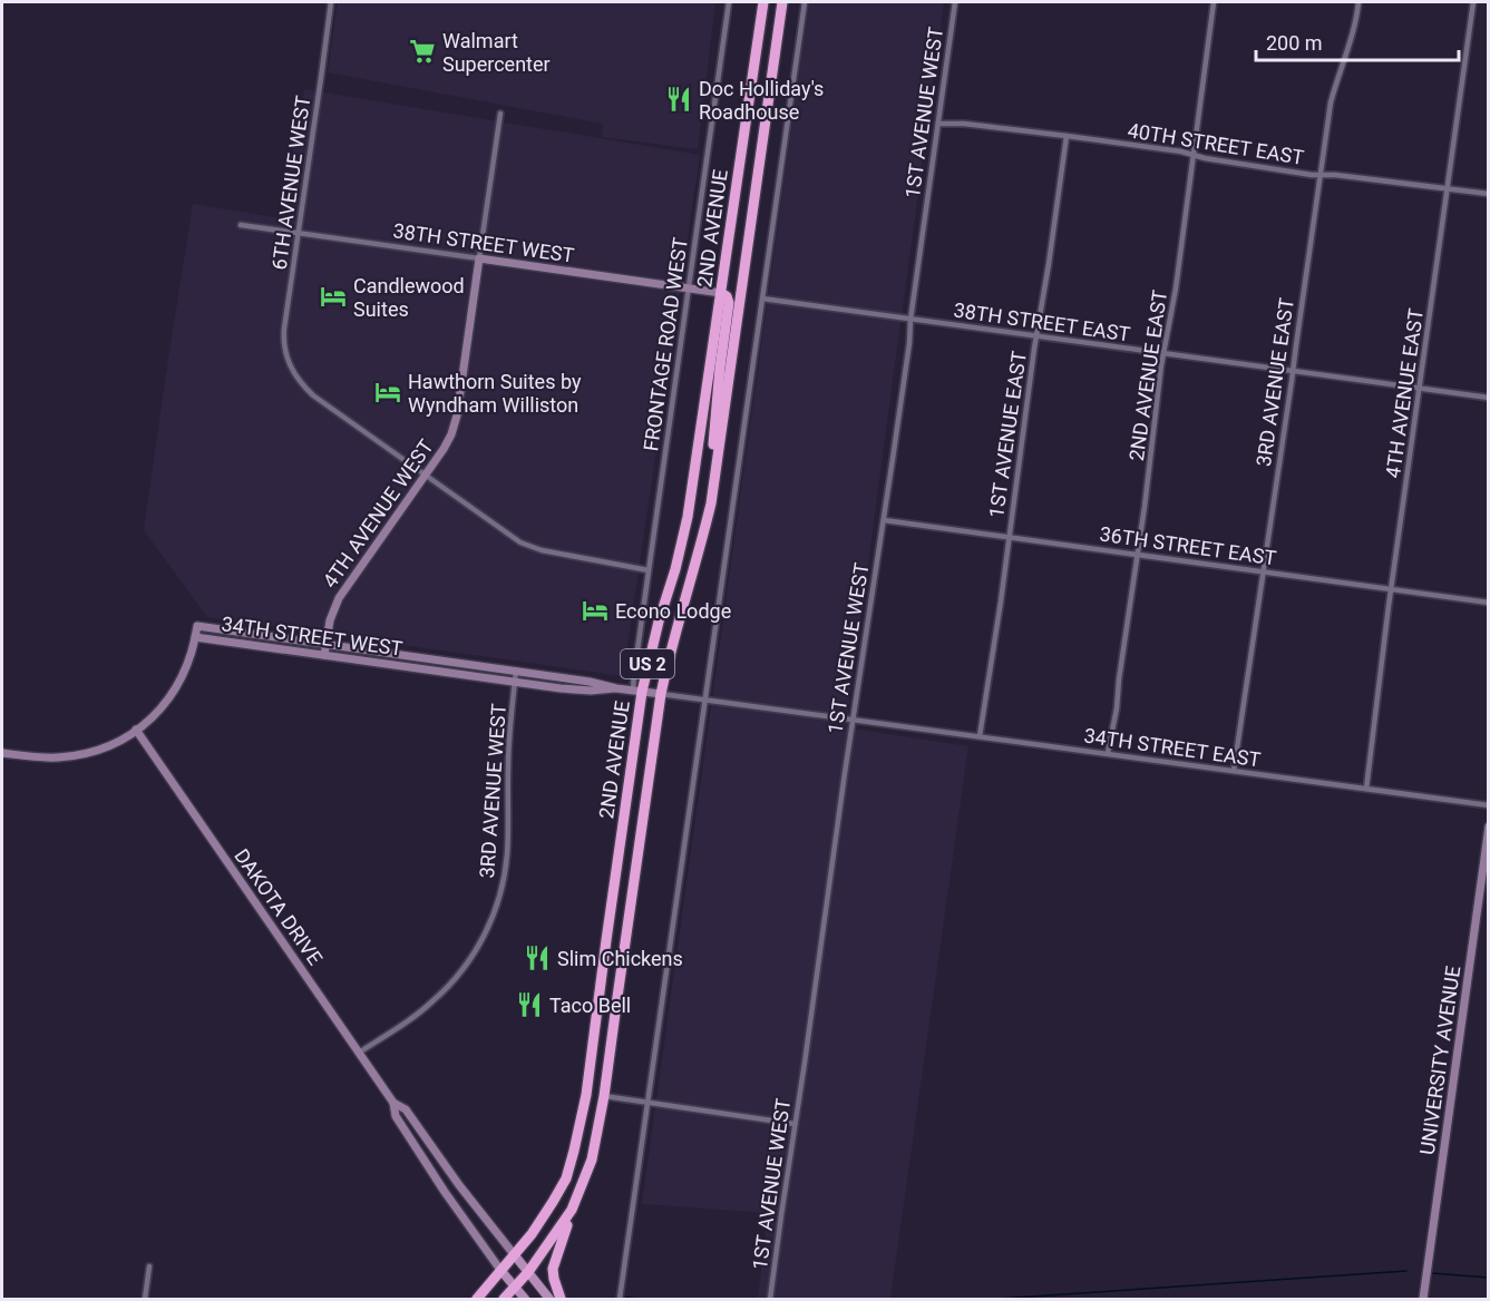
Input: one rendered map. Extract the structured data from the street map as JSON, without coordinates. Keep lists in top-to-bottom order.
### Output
{
  "streets": {
    "highway": ["2ND AVENUE", "US 2"],
    "street": [
      "1ST AVENUE WEST",
      "40TH STREET EAST",
      "6TH AVENUE WEST",
      "38TH STREET WEST",
      "38TH STREET EAST",
      "FRONTAGE ROAD WEST",
      "2ND AVENUE EAST",
      "3RD AVENUE EAST",
      "4TH AVENUE EAST",
      "1ST AVENUE EAST",
      "4TH AVENUE WEST",
      "36TH STREET EAST",
      "34TH STREET WEST",
      "34TH STREET EAST",
      "3RD AVENUE WEST",
      "DAKOTA DRIVE",
      "UNIVERSITY AVENUE"
    ]
  },
  "crossings": [
    ["1ST AVENUE WEST", "40TH STREET EAST"],
    ["1ST AVENUE WEST", "38TH STREET EAST"],
    ["1ST AVENUE WEST", "36TH STREET EAST"],
    ["1ST AVENUE WEST", "34TH STREET WEST"],
    ["1ST AVENUE WEST", "34TH STREET EAST"],
    ["40TH STREET EAST", "2ND AVENUE EAST"],
    ["40TH STREET EAST", "3RD AVENUE EAST"],
    ["40TH STREET EAST", "4TH AVENUE EAST"],
    ["40TH STREET EAST", "1ST AVENUE EAST"],
    ["6TH AVENUE WEST", "38TH STREET WEST"],
    ["6TH AVENUE WEST", "4TH AVENUE WEST"],
    ["2ND AVENUE", "38TH STREET WEST"],
    ["2ND AVENUE", "FRONTAGE ROAD WEST"],
    ["2ND AVENUE", "34TH STREET WEST"],
    ["2ND AVENUE", "DAKOTA DRIVE"],
    ["38TH STREET WEST", "FRONTAGE ROAD WEST"],
    ["38TH STREET WEST", "4TH AVENUE WEST"],
    ["38TH STREET EAST", "2ND AVENUE EAST"],
    ["38TH STREET EAST", "3RD AVENUE EAST"],
    ["38TH STREET EAST", "4TH AVENUE EAST"],
    ["38TH STREET EAST", "1ST AVENUE EAST"],
    ["FRONTAGE ROAD WEST", "34TH STREET WEST"],
    ["2ND AVENUE EAST", "36TH STREET EAST"],
    ["2ND AVENUE EAST", "34TH STREET EAST"],
    ["3RD AVENUE EAST", "36TH STREET EAST"],
    ["3RD AVENUE EAST", "34TH STREET EAST"],
    ["4TH AVENUE EAST", "36TH STREET EAST"],
    ["4TH AVENUE EAST", "34TH STREET EAST"],
    ["1ST AVENUE EAST", "36TH STREET EAST"],
    ["1ST AVENUE EAST", "34TH STREET EAST"],
    ["4TH AVENUE WEST", "34TH STREET WEST"],
    ["34TH STREET WEST", "34TH STREET EAST"],
    ["34TH STREET WEST", "3RD AVENUE WEST"],
    ["3RD AVENUE WEST", "DAKOTA DRIVE"]
  ],
  "places": {
    "supermarket": ["Walmart Supercenter"],
    "restaurant": ["Doc Holliday's Roadhouse", "Slim Chickens", "Taco Bell"],
    "hotel": ["Candlewood Suites", "Hawthorn Suites by Wyndham Williston", "Econo Lodge"]
  },
  "scale_bar": "200 m"
}
